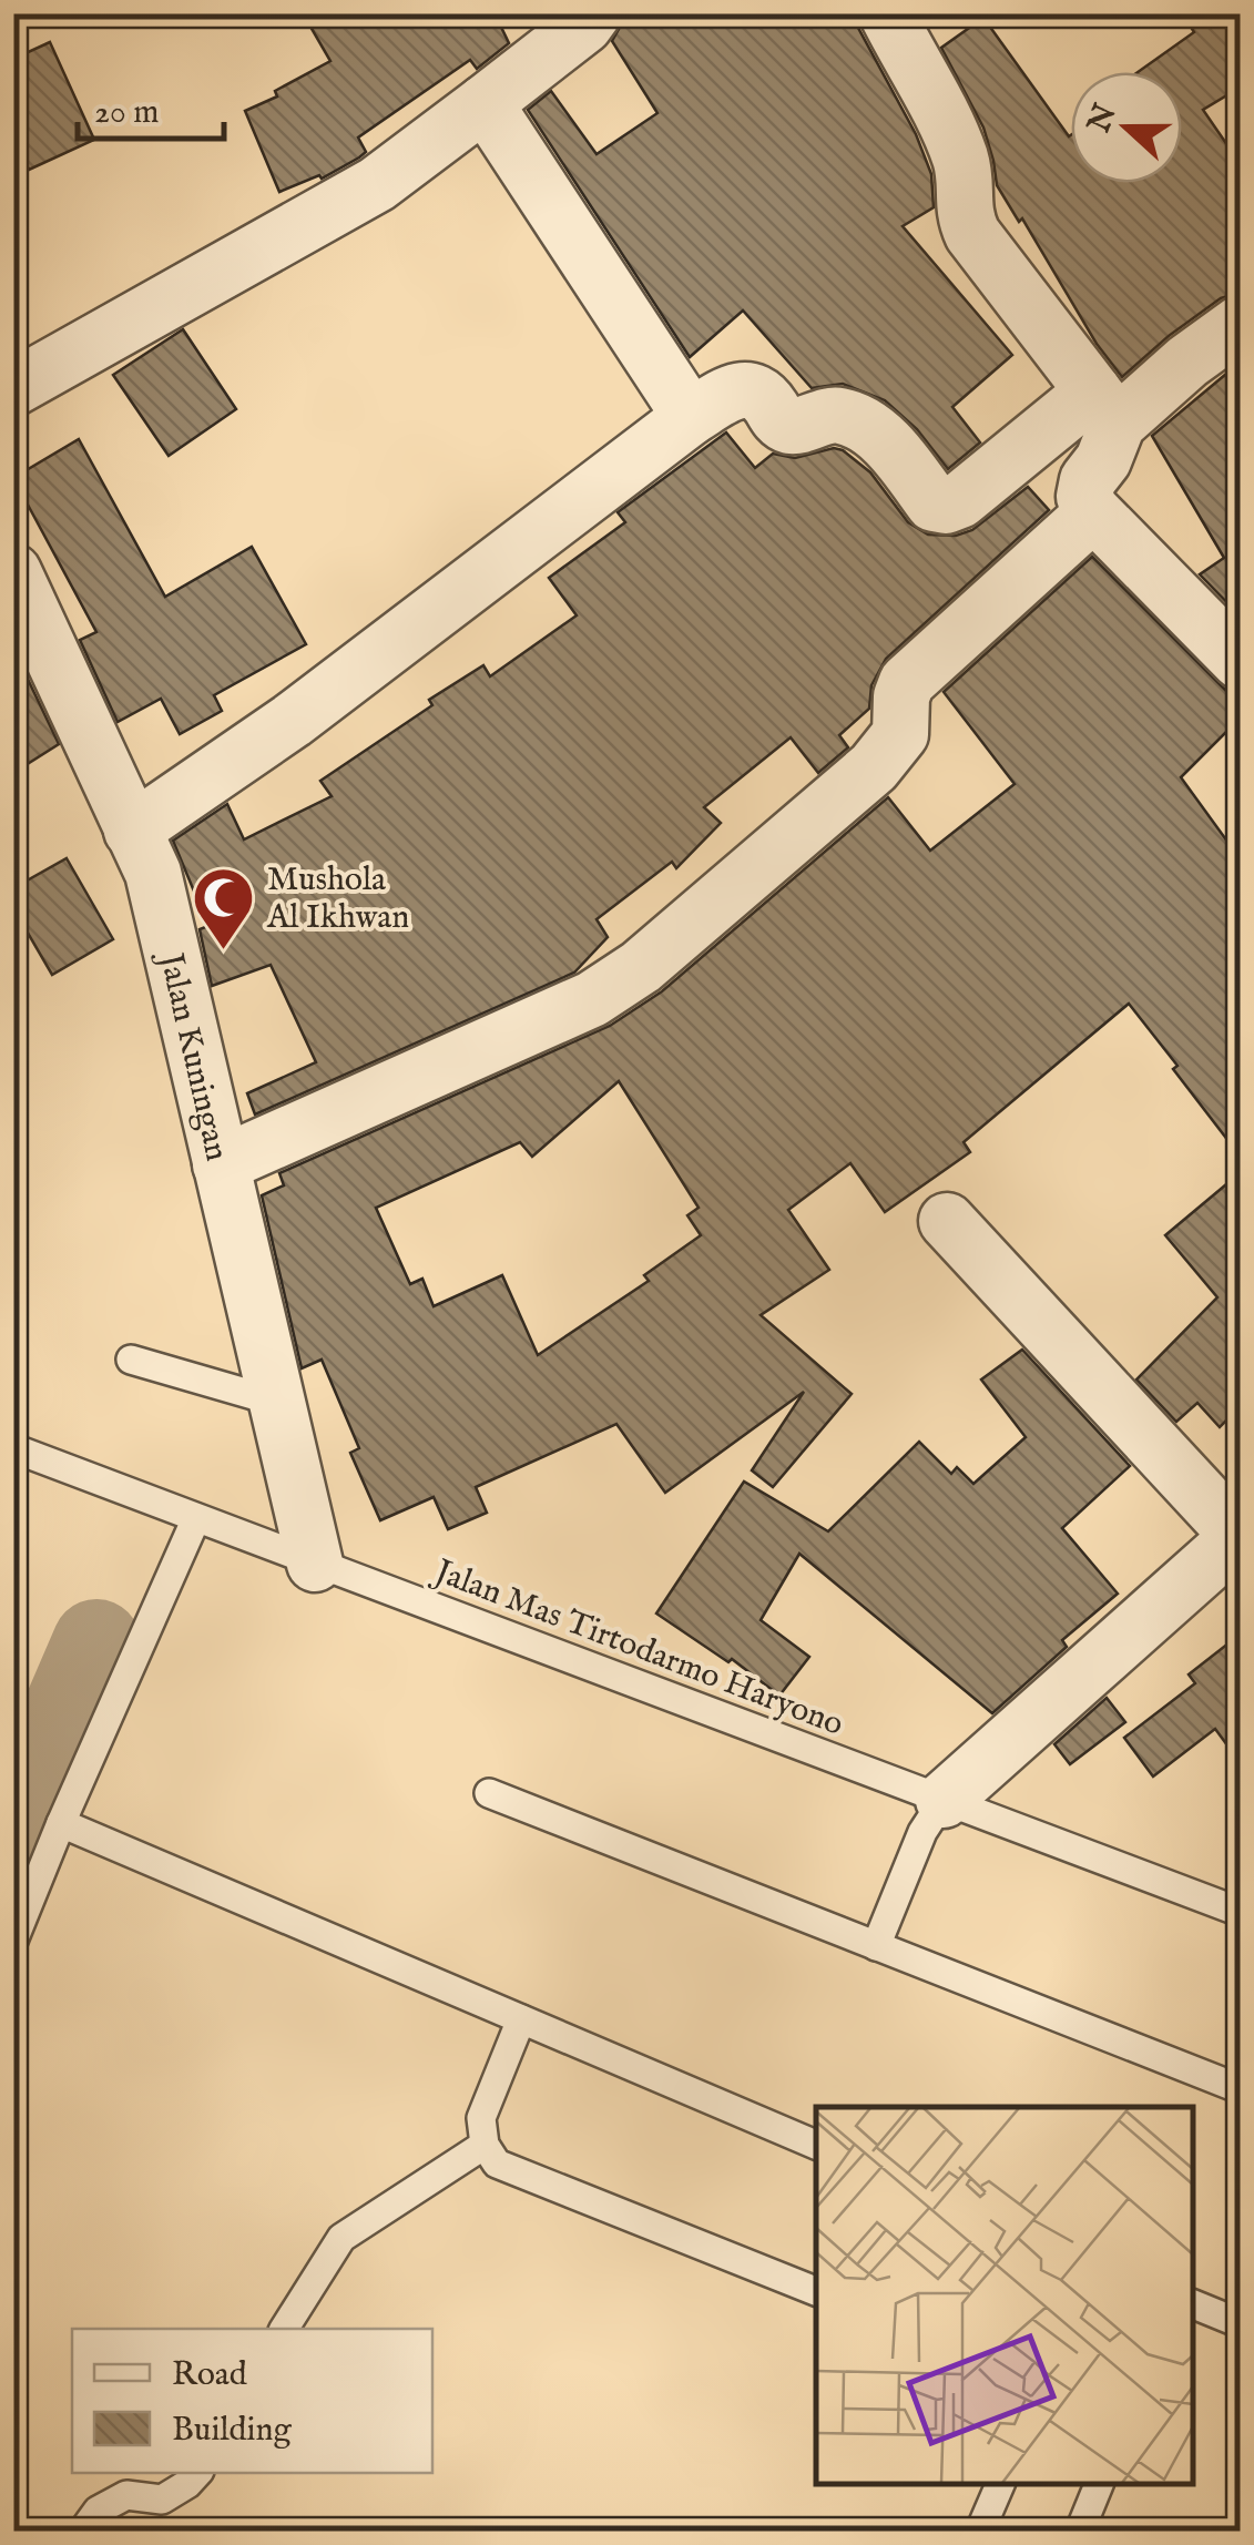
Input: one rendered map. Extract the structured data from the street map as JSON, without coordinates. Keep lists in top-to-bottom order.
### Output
{
  "streets": {
    "street": ["Jalan Kuningan"],
    "lane": ["Jalan Mas Tirtodarmo Haryono"]
  },
  "crossings": [
    ["Jalan Kuningan", "Jalan Mas Tirtodarmo Haryono"]
  ],
  "places": {
    "mosque": ["Mushola Al Ikhwan"]
  },
  "legend": ["Road", "Building"],
  "scale_bar": "20 m",
  "north": "left"
}
